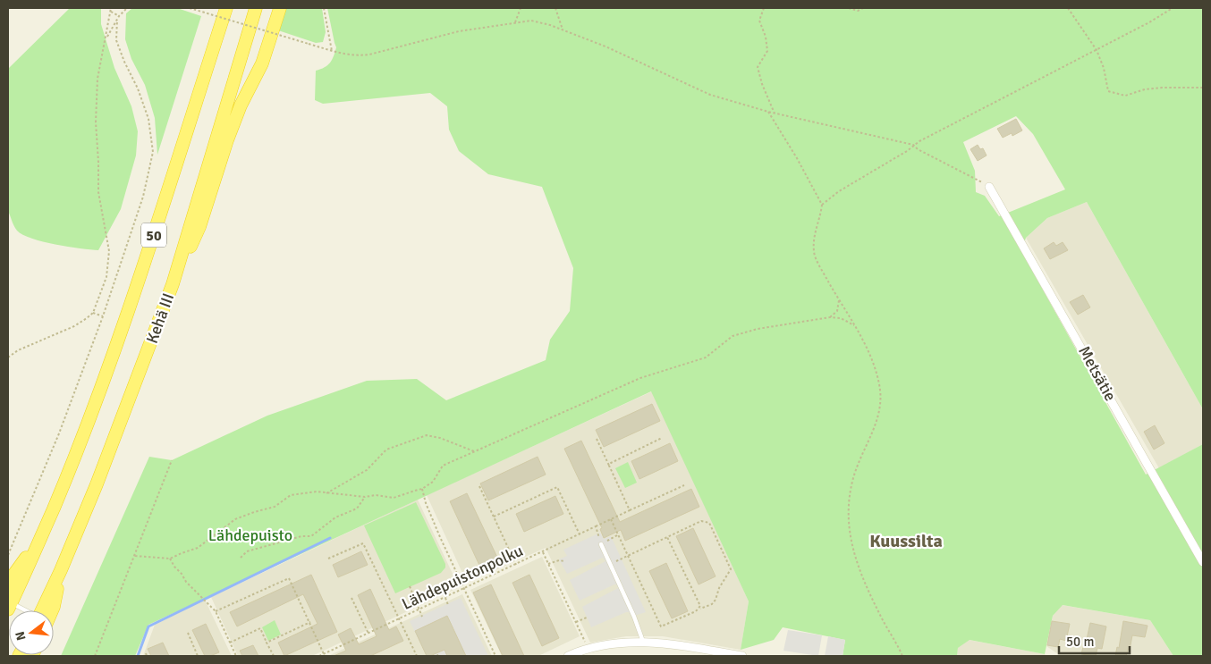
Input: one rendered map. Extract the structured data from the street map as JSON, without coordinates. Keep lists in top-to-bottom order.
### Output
{
  "streets": {
    "highway": ["50", "Kehä III"],
    "street": ["Metsätie"],
    "path": ["Lähdepuistonpolku"]
  },
  "districts": ["Kuussilta"],
  "parks": ["Lähdepuisto"],
  "scale_bar": "50 m",
  "north": "left"
}
